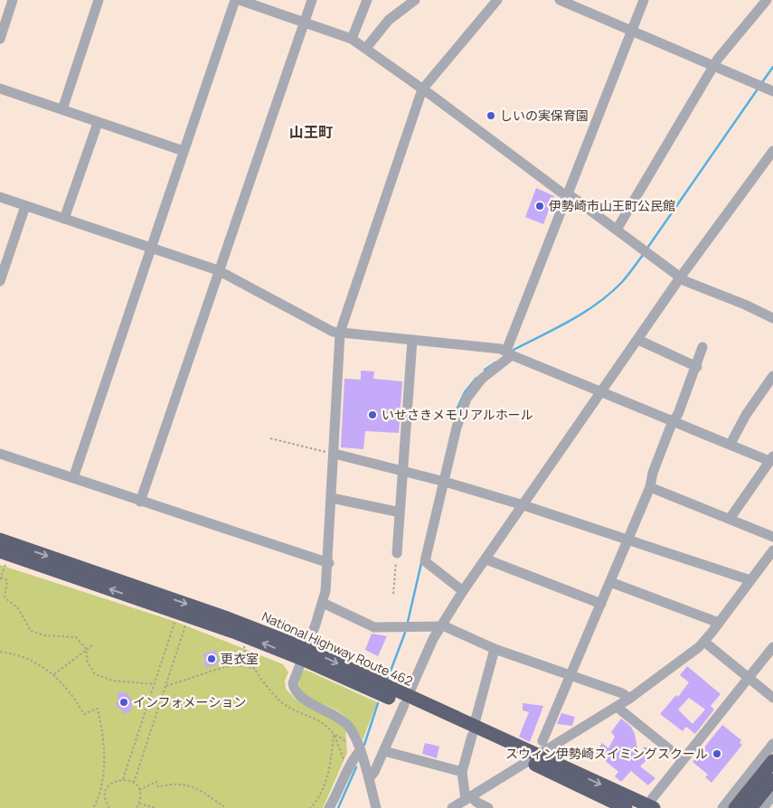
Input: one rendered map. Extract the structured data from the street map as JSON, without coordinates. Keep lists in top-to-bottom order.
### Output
{
  "streets": {
    "highway": ["National Highway Route 462"]
  },
  "districts": ["山王町"],
  "places": [
    "しいの実保育園",
    "伊勢崎市山王町公民館",
    "いせさきメモリアルホール",
    "更衣室",
    "インフォメーション",
    "スウィン伊勢崎スイミングスクール"
  ]
}
